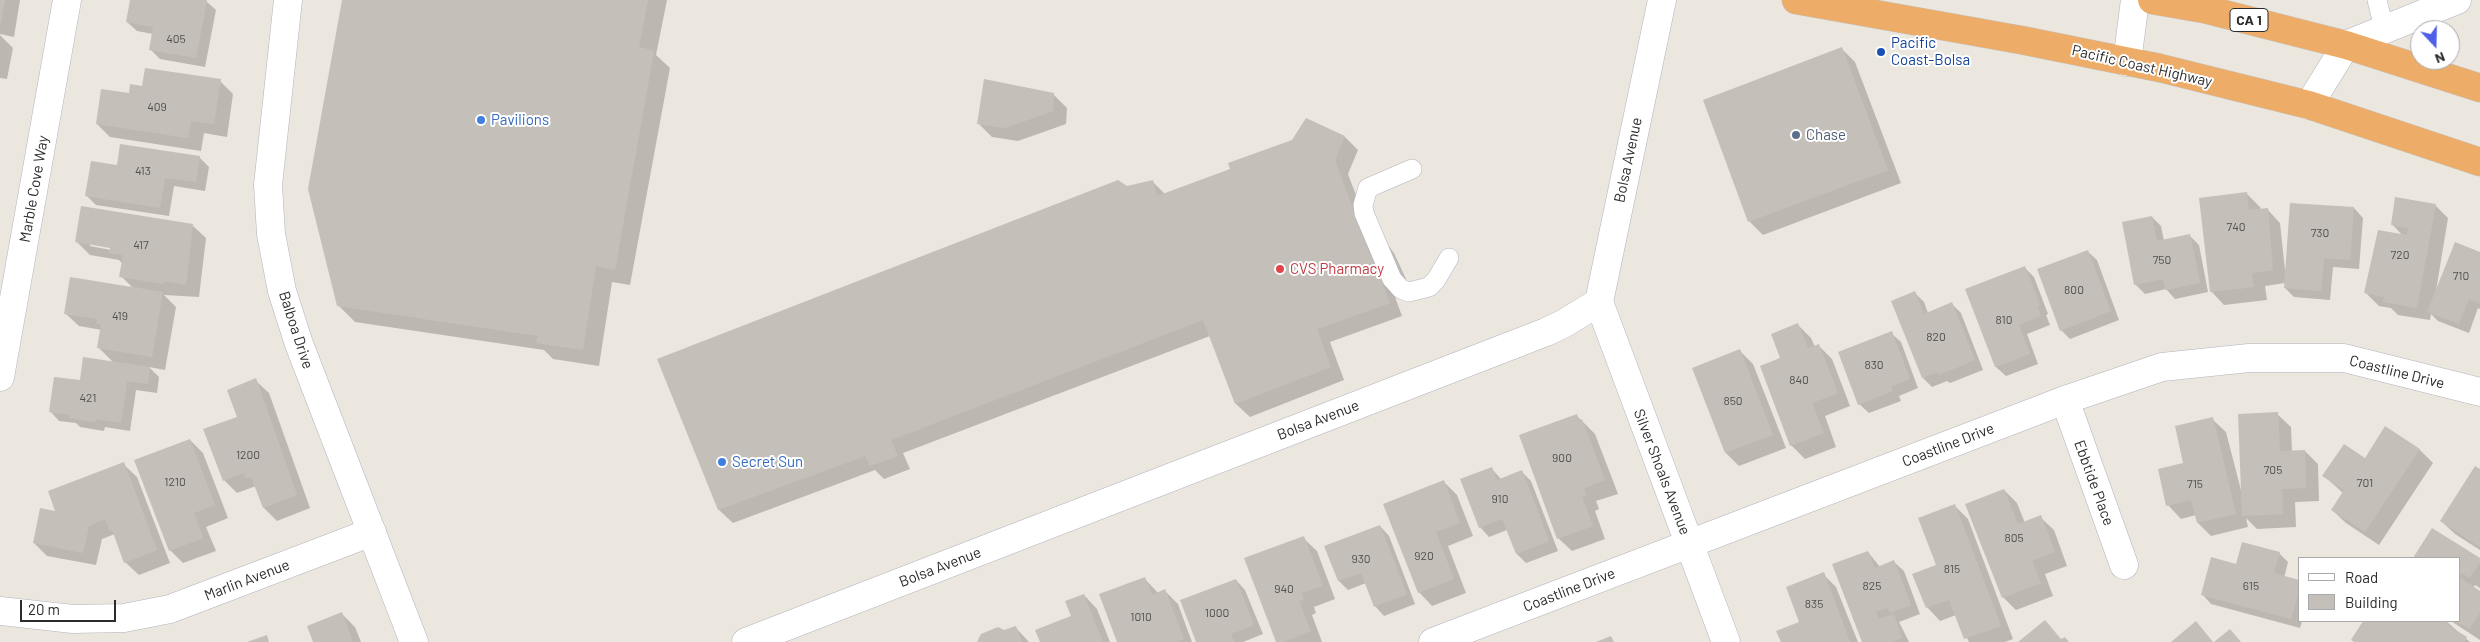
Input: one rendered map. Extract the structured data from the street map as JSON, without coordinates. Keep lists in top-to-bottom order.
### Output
{
  "streets": {
    "highway": ["CA 1", "Pacific Coast Highway"],
    "street": [
      "Bolsa Avenue",
      "Marble Cove Way",
      "Balboa Drive",
      "Coastline Drive",
      "Silver Shoals Avenue",
      "Ebbtide Place",
      "Marlin Avenue"
    ]
  },
  "crossings": [
    ["Bolsa Avenue", "Silver Shoals Avenue"],
    ["Balboa Drive", "Marlin Avenue"],
    ["Coastline Drive", "Silver Shoals Avenue"],
    ["Coastline Drive", "Ebbtide Place"]
  ],
  "places": [
    "Pacific Coast-Bolsa",
    "Pavilions",
    "Chase",
    "CVS Pharmacy",
    "Secret Sun"
  ],
  "house_numbers": [
    "405",
    "409",
    "413",
    "740",
    "730",
    "417",
    "720",
    "750",
    "710",
    "800",
    "419",
    "810",
    "820",
    "830",
    "840",
    "421",
    "850",
    "1200",
    "900",
    "705",
    "1210",
    "701",
    "715",
    "910",
    "805",
    "920",
    "930",
    "815",
    "825",
    "615",
    "940",
    "835",
    "1000",
    "1010"
  ],
  "legend": ["Road", "Building"],
  "scale_bar": "20 m",
  "north": "bottom"
}
